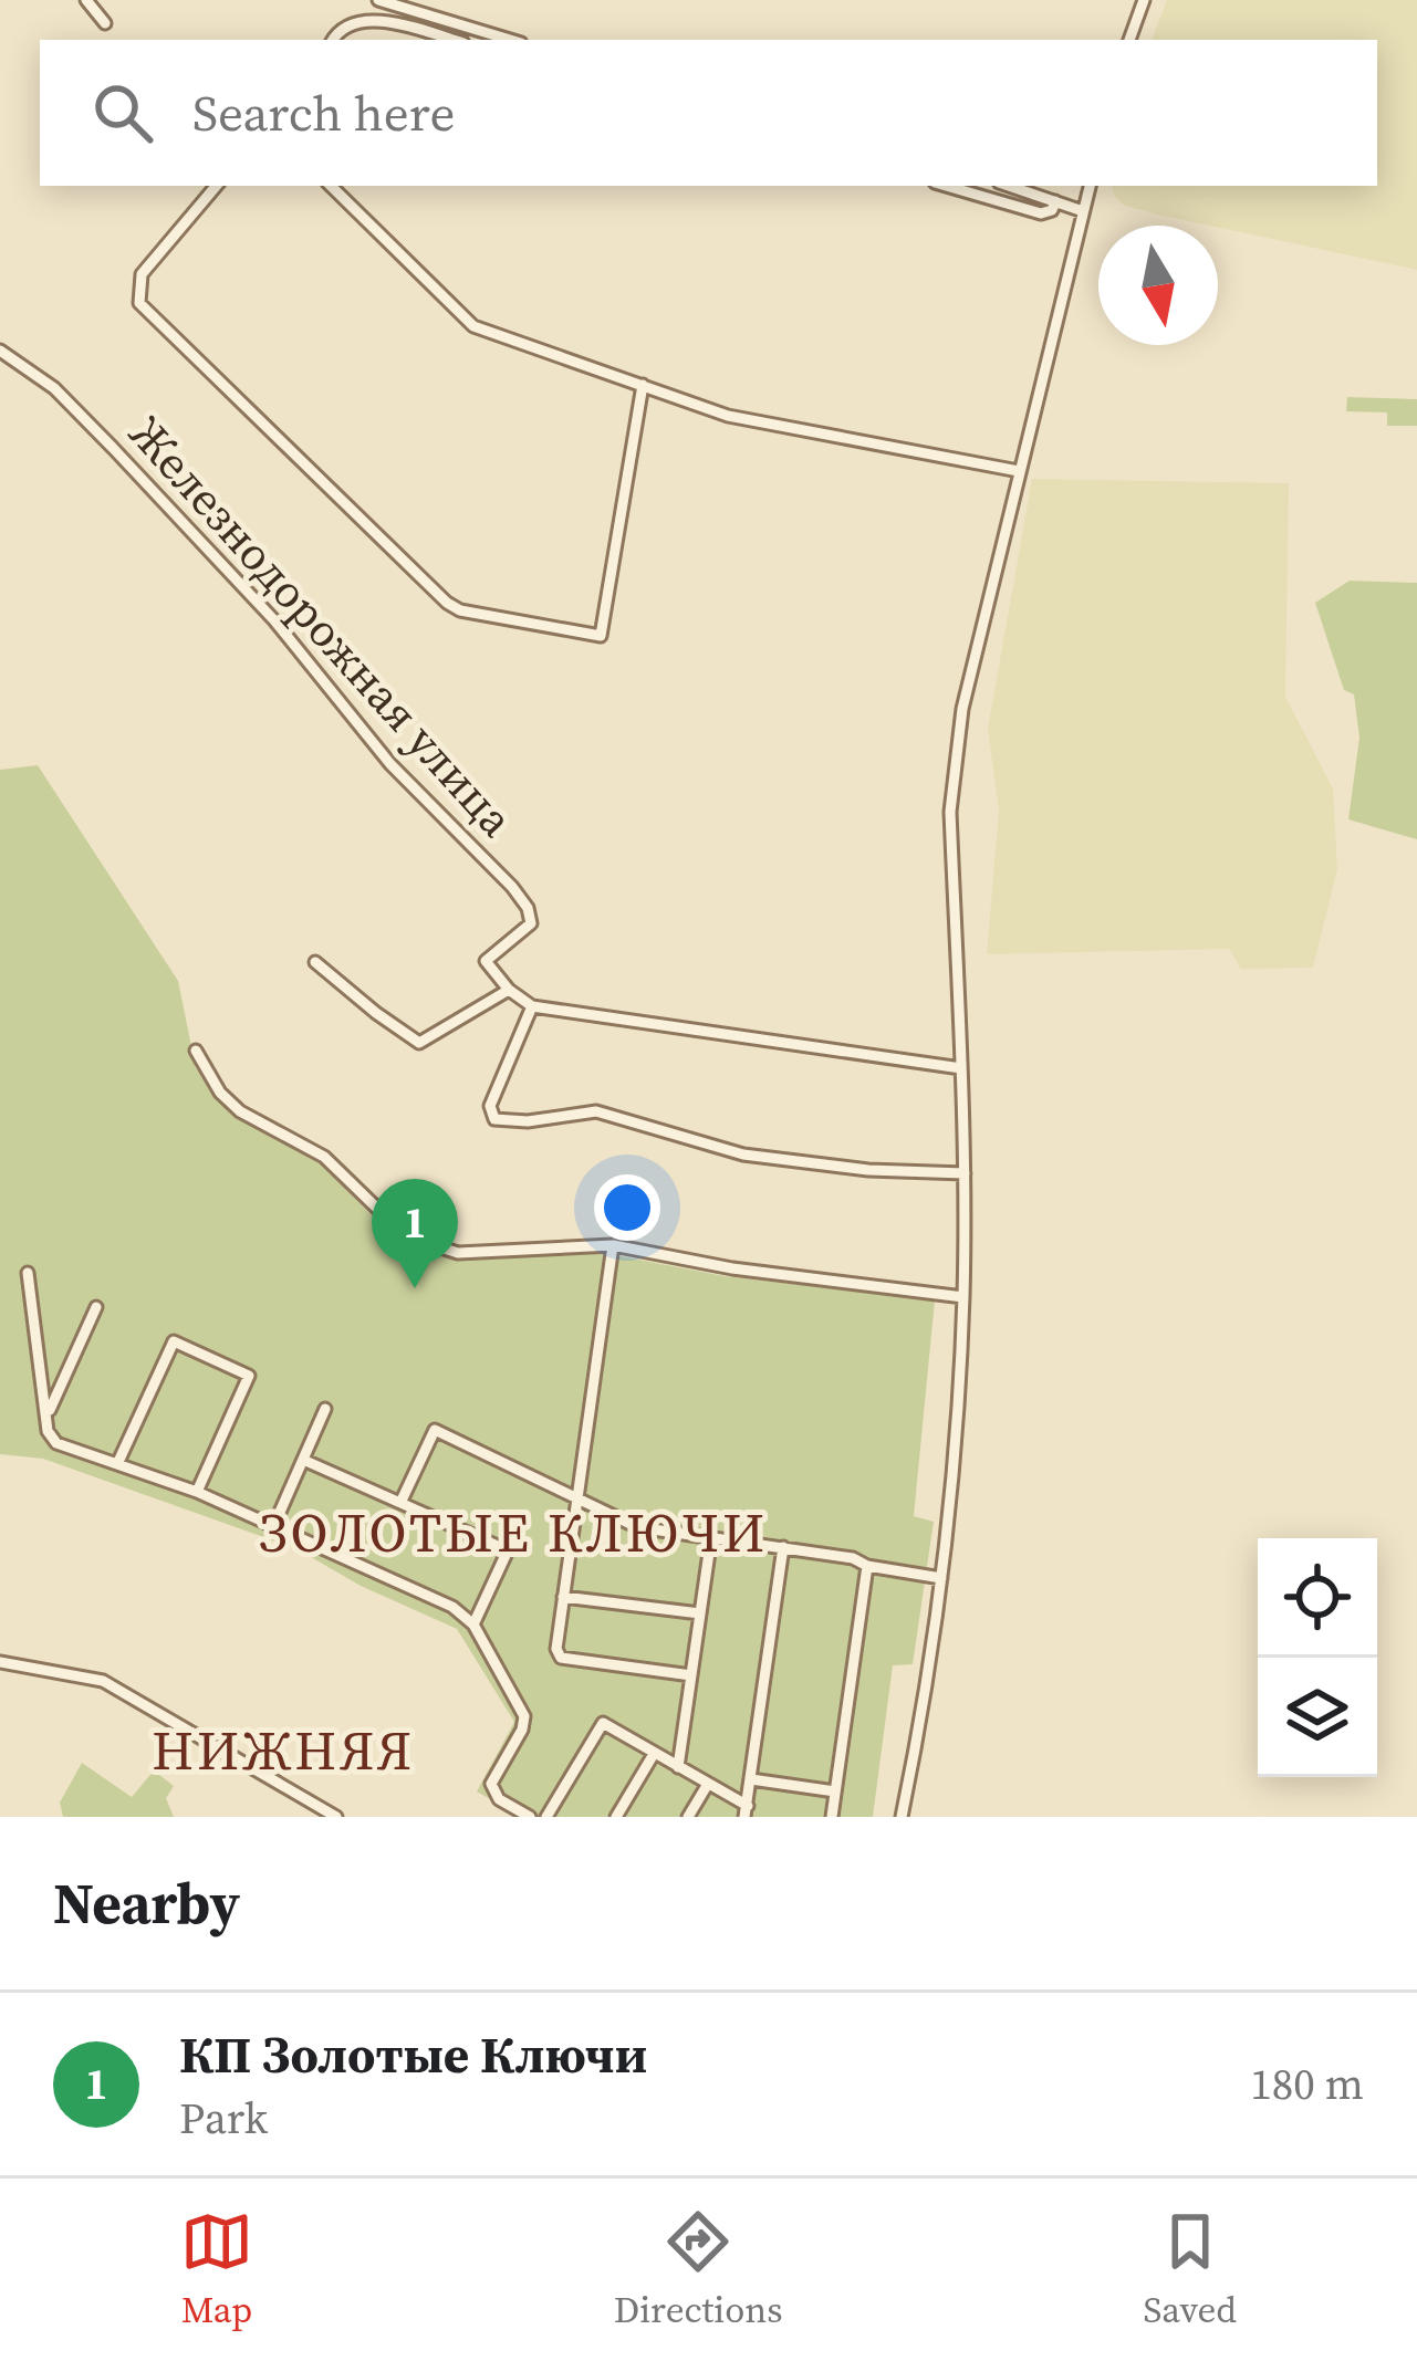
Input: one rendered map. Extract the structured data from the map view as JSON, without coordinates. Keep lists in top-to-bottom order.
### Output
{
  "streets": {
    "street": ["Железнодорожная улица"]
  },
  "districts": ["ЗОЛОТЫЕ КЛЮЧИ", "НИЖНЯЯ"],
  "north": "bottom",
  "page": {
    "search": "Search here",
    "pins": "1",
    "heading": "Nearby",
    "list": [
      {
        "mark": "1",
        "name": "КП Золотые Ключи",
        "note": "Park",
        "value": "180 m"
      }
    ],
    "nav": ["Map", "Directions", "Saved"]
  }
}
